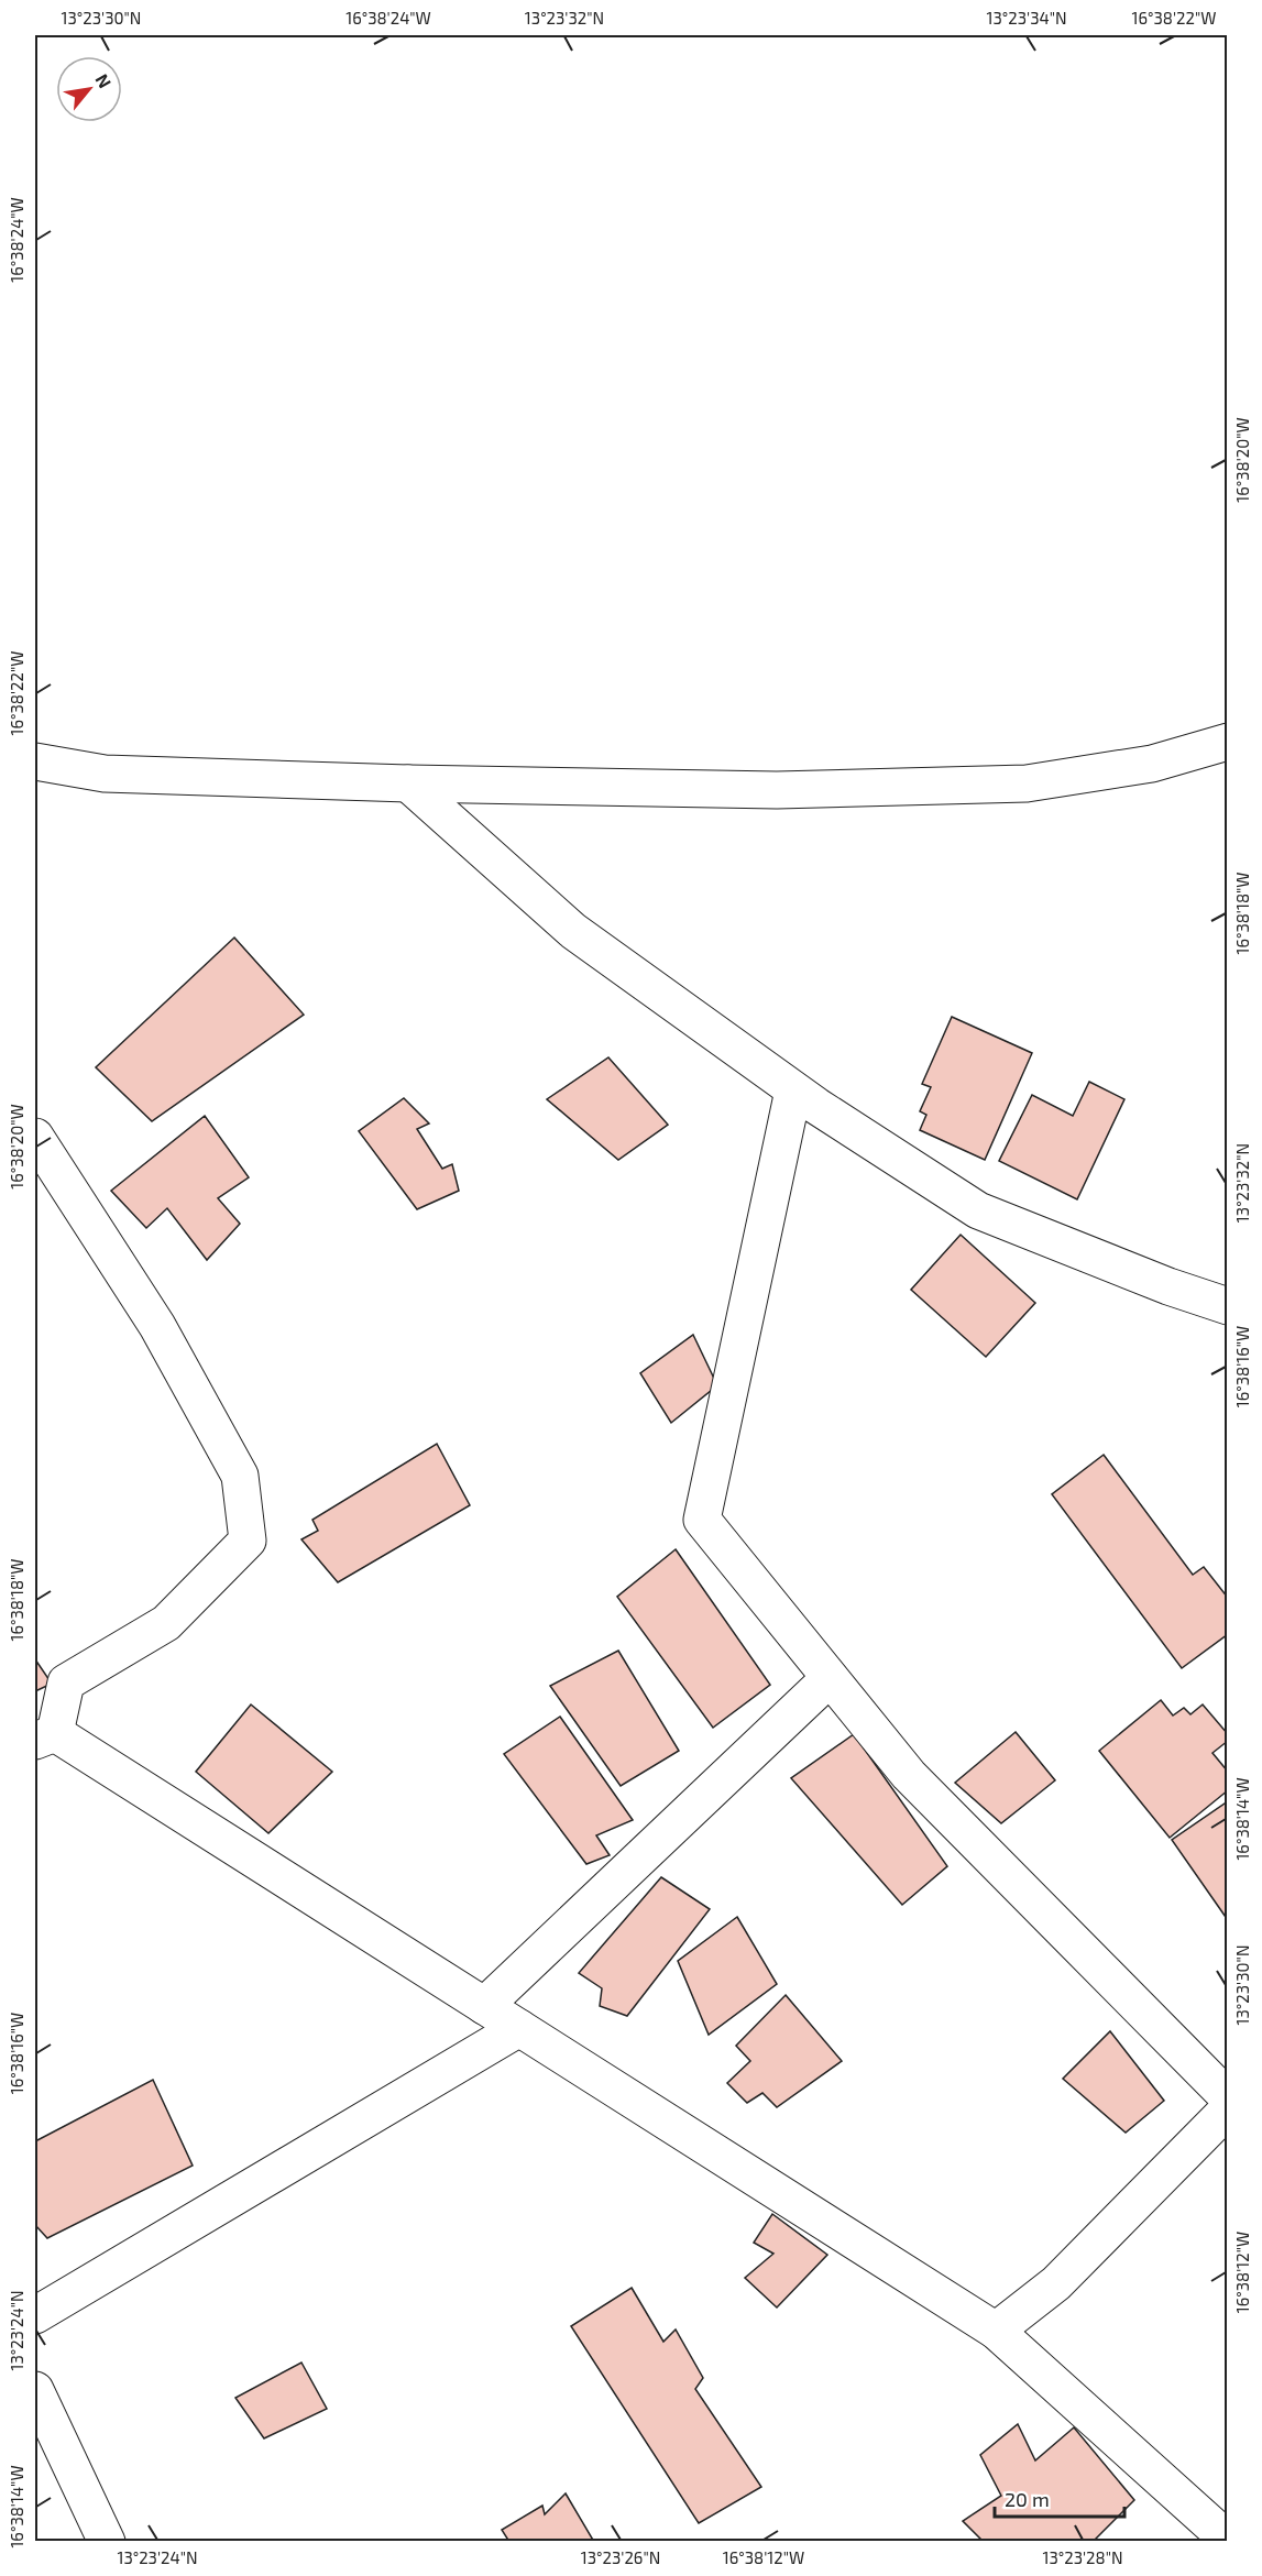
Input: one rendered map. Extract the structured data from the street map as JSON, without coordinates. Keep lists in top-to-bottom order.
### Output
{
  "scale_bar": "20 m",
  "north": "top right",
  "coordinates": [
    "13°23'30\"N",
    "16°38'24\"W",
    "13°23'32\"N",
    "13°23'34\"N",
    "16°38'22\"W",
    "16°38'20\"W",
    "16°38'18\"W",
    "16°38'16\"W",
    "16°38'14\"W",
    "16°38'12\"W",
    "13°23'24\"N",
    "13°23'26\"N",
    "13°23'28\"N"
  ]
}
